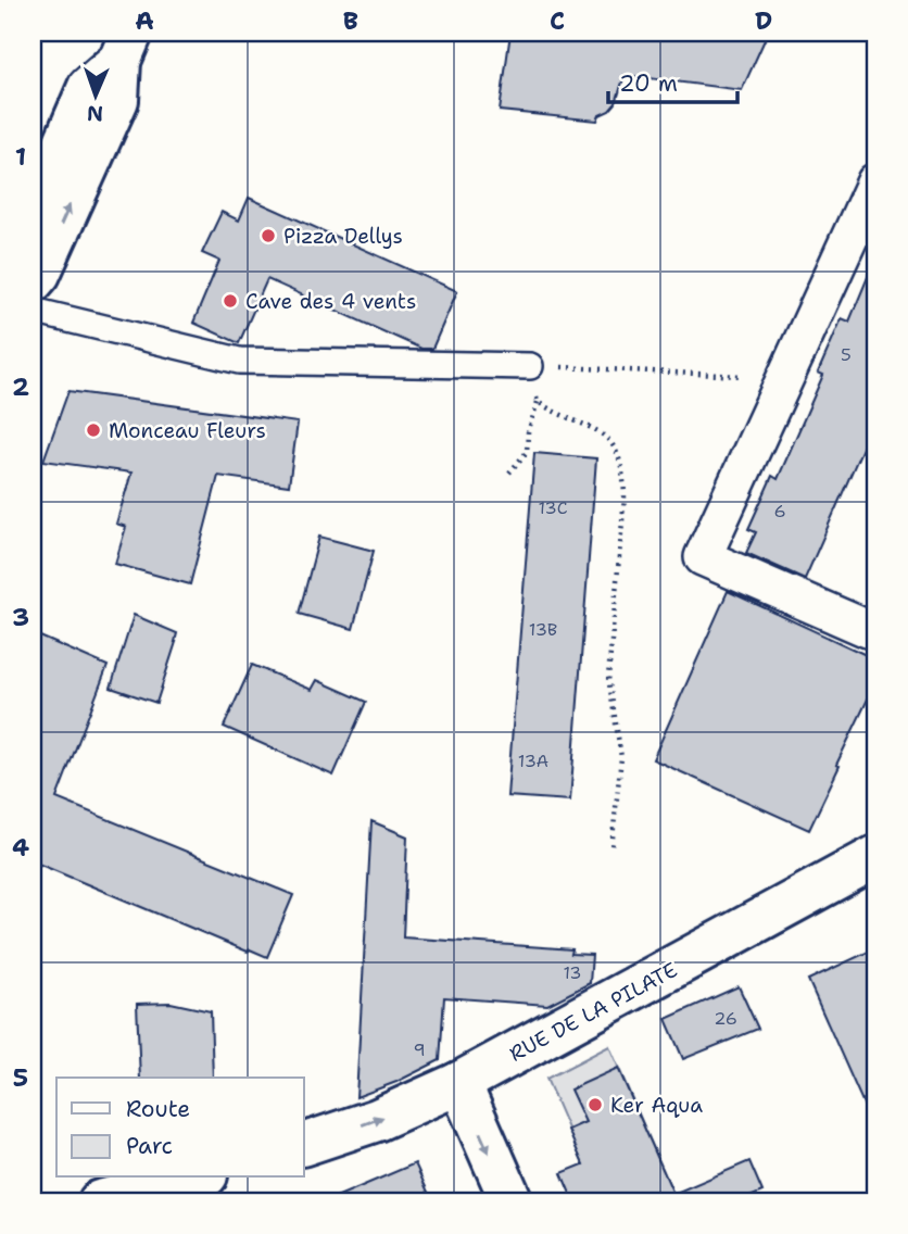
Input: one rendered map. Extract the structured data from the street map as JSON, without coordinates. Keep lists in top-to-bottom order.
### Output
{
  "streets": {
    "street": ["RUE DE LA PILATE"]
  },
  "places": [
    "Pizza Dellys",
    "Cave des 4 vents",
    "Monceau Fleurs",
    "Ker Aqua"
  ],
  "house_numbers": [
    "5",
    "13C",
    "6",
    "13B",
    "13A",
    "13",
    "26",
    "9"
  ],
  "legend": ["Route", "Parc"],
  "scale_bar": "20 m",
  "north": "bottom",
  "grid": {
    "columns": [
      "A",
      "B",
      "C",
      "D"
    ],
    "rows": [
      "1",
      "2",
      "3",
      "4",
      "5"
    ]
  }
}
